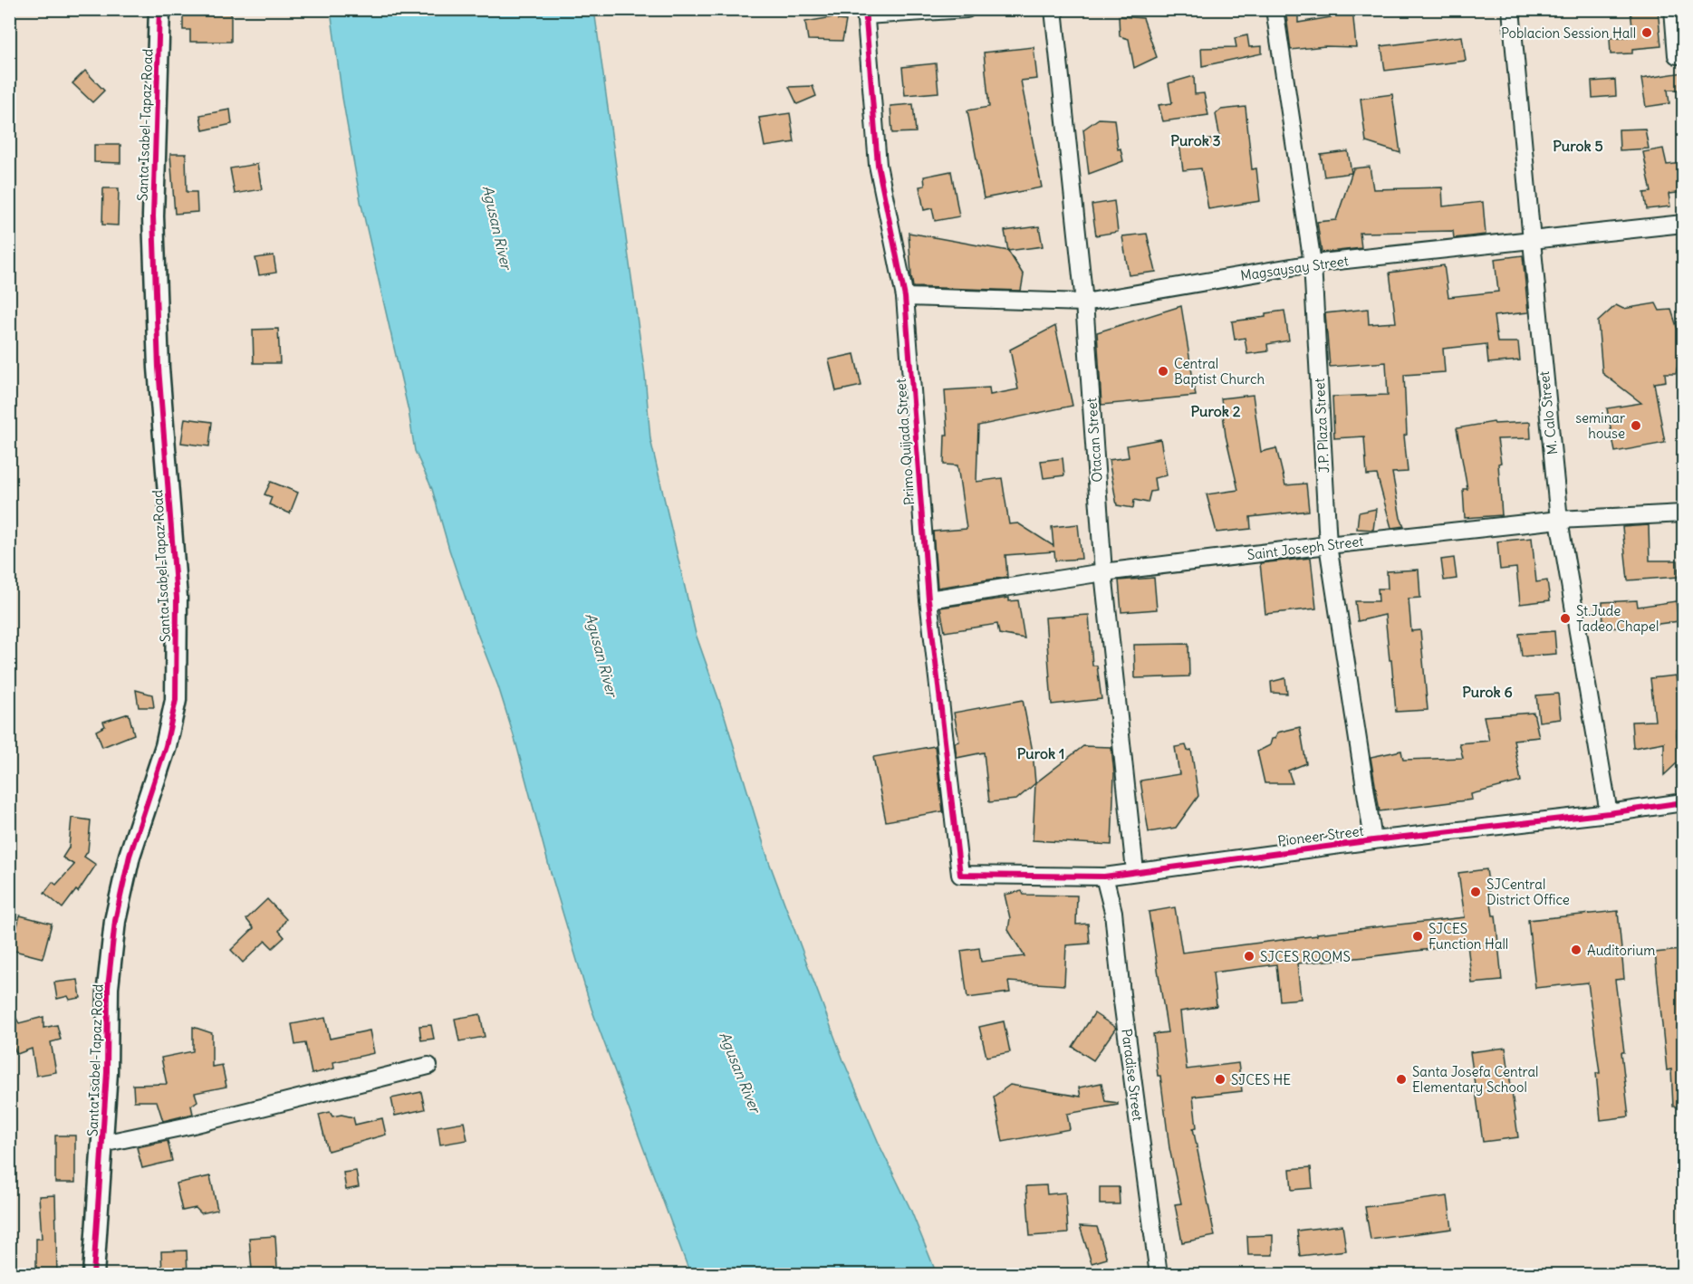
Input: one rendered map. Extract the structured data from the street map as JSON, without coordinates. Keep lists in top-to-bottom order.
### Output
{
  "streets": {
    "street": [
      "Santa Isabel-Tapaz Road",
      "Magsaysay Street",
      "M. Calo Street",
      "J.P. Plaza Street",
      "Otacan Street",
      "Primo Quijada Street",
      "Saint Joseph Street",
      "Pioneer Street",
      "Paradise Street"
    ]
  },
  "crossings": [
    ["Magsaysay Street", "M. Calo Street"],
    ["Magsaysay Street", "J.P. Plaza Street"],
    ["Magsaysay Street", "Otacan Street"],
    ["Magsaysay Street", "Primo Quijada Street"],
    ["M. Calo Street", "Saint Joseph Street"],
    ["M. Calo Street", "Pioneer Street"],
    ["J.P. Plaza Street", "Saint Joseph Street"],
    ["J.P. Plaza Street", "Pioneer Street"],
    ["Otacan Street", "Saint Joseph Street"],
    ["Otacan Street", "Pioneer Street"],
    ["Primo Quijada Street", "Saint Joseph Street"],
    ["Primo Quijada Street", "Pioneer Street"],
    ["Pioneer Street", "Paradise Street"]
  ],
  "districts": [
    "Purok 3",
    "Purok 5",
    "Purok 2",
    "Purok 6",
    "Purok 1"
  ],
  "water": ["Agusan River"],
  "places": [
    "Poblacion Session Hall",
    "Central Baptist Church",
    "seminar house",
    "St.Jude Tadeo Chapel",
    "SJCentral District Office",
    "SJCES Function Hall",
    "Auditorium",
    "SJCES ROOMS",
    "SJCES HE",
    "Santa Josefa Central Elementary School"
  ]
}
